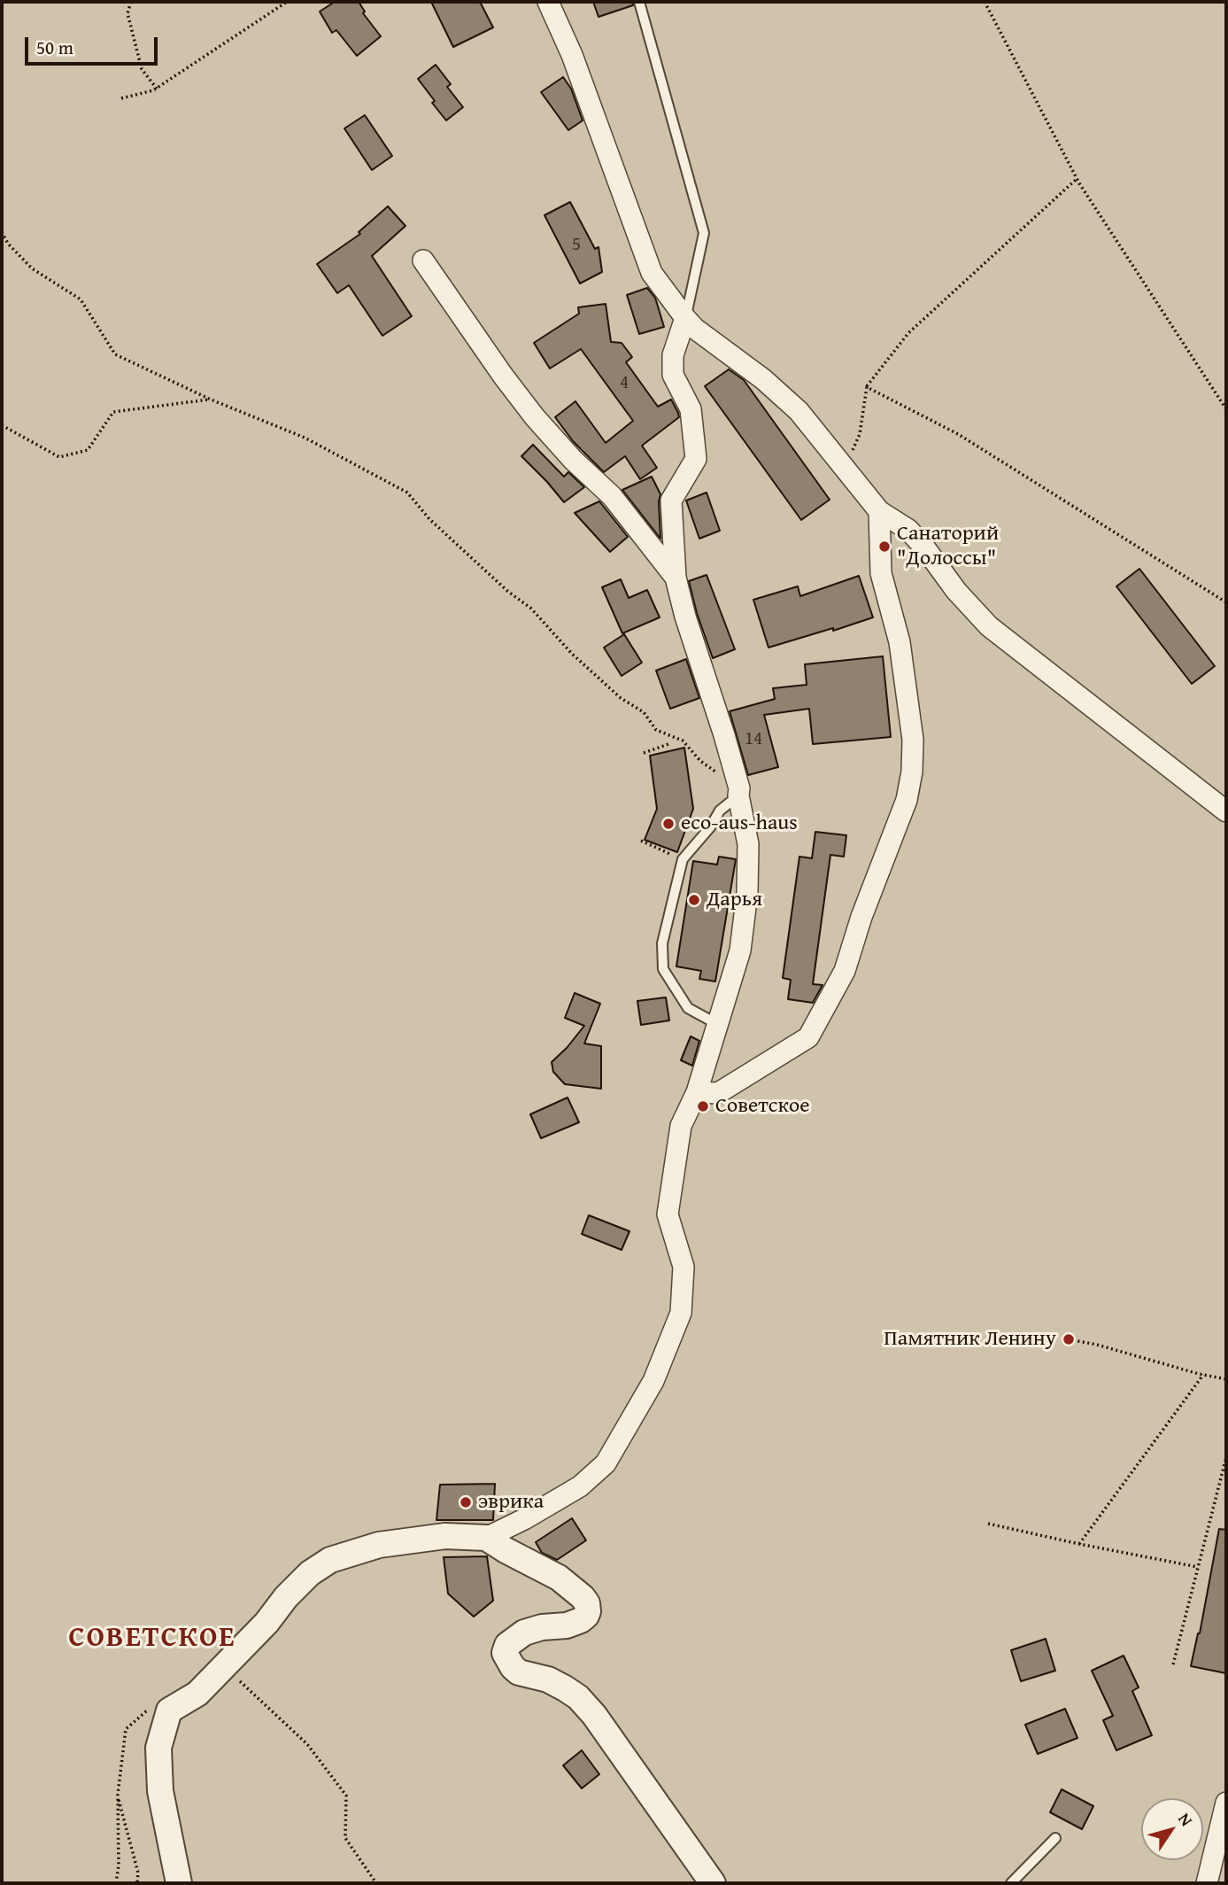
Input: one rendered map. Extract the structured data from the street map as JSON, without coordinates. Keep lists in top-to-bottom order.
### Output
{
  "districts": ["СОВЕТСКОЕ"],
  "places": [
    "Санаторий \"Долоссы\"",
    "eco-aus-haus",
    "Дарья",
    "Советское",
    "Памятник Ленину",
    "эврика"
  ],
  "house_numbers": ["5", "4", "14"],
  "scale_bar": "50 m",
  "north": "top right"
}
